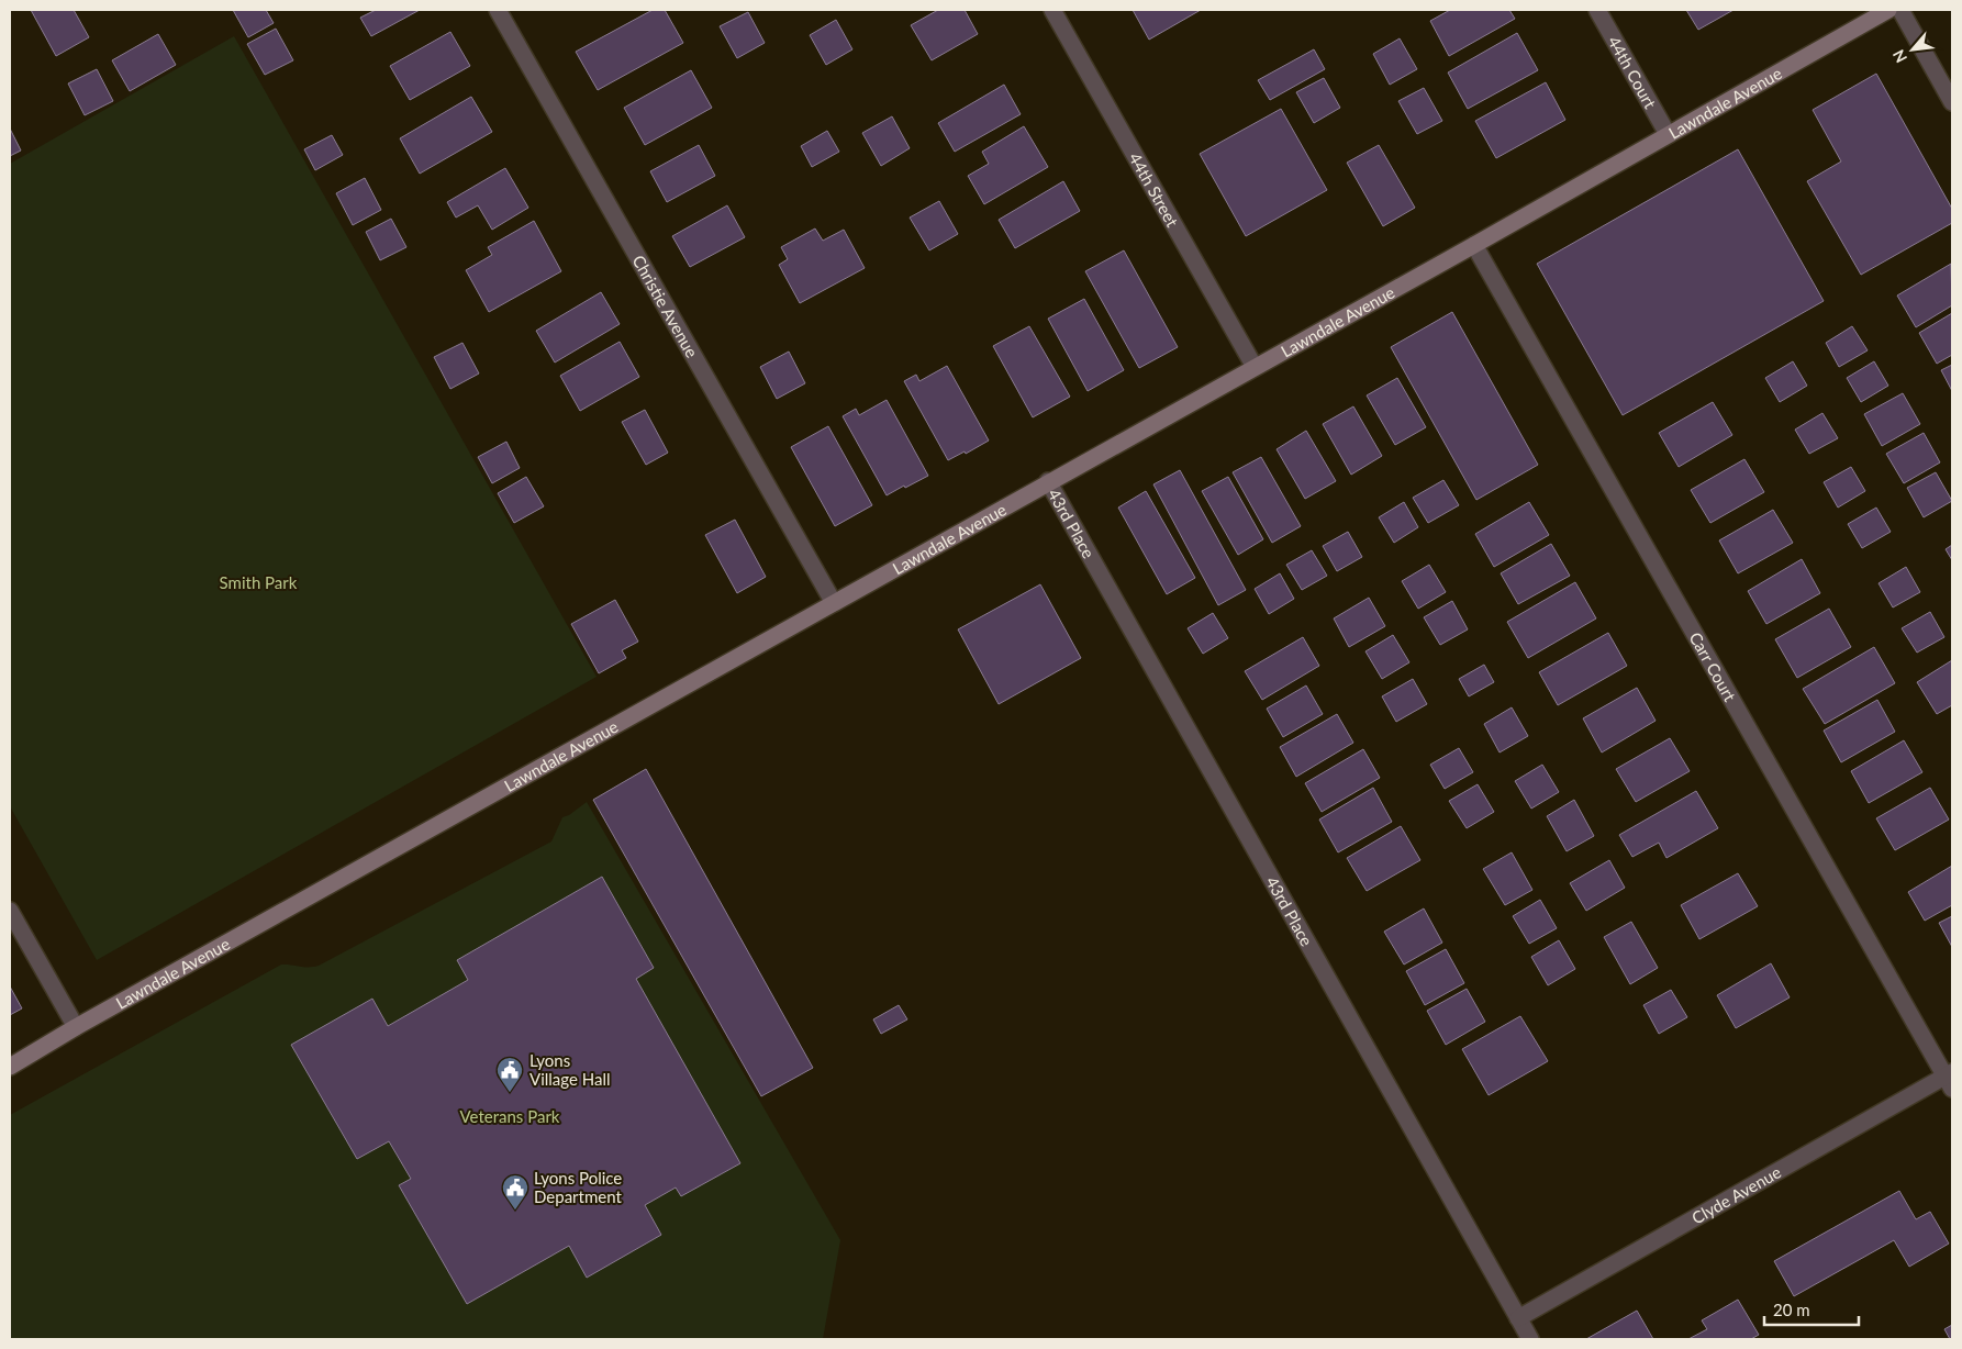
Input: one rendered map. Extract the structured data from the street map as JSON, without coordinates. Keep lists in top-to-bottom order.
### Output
{
  "streets": {
    "street": [
      "44th Court",
      "Lawndale Avenue",
      "44th Street",
      "Christie Avenue",
      "43rd Place",
      "Carr Court",
      "Clyde Avenue"
    ]
  },
  "crossings": [
    ["44th Court", "Lawndale Avenue"],
    ["Lawndale Avenue", "44th Street"],
    ["Lawndale Avenue", "Christie Avenue"],
    ["Lawndale Avenue", "43rd Place"],
    ["Lawndale Avenue", "Carr Court"],
    ["43rd Place", "Clyde Avenue"],
    ["Carr Court", "Clyde Avenue"]
  ],
  "parks": ["Smith Park", "Veterans Park"],
  "places": {
    "public building": ["Lyons Village Hall", "Lyons Police Department"]
  },
  "scale_bar": "20 m",
  "north": "bottom left"
}
